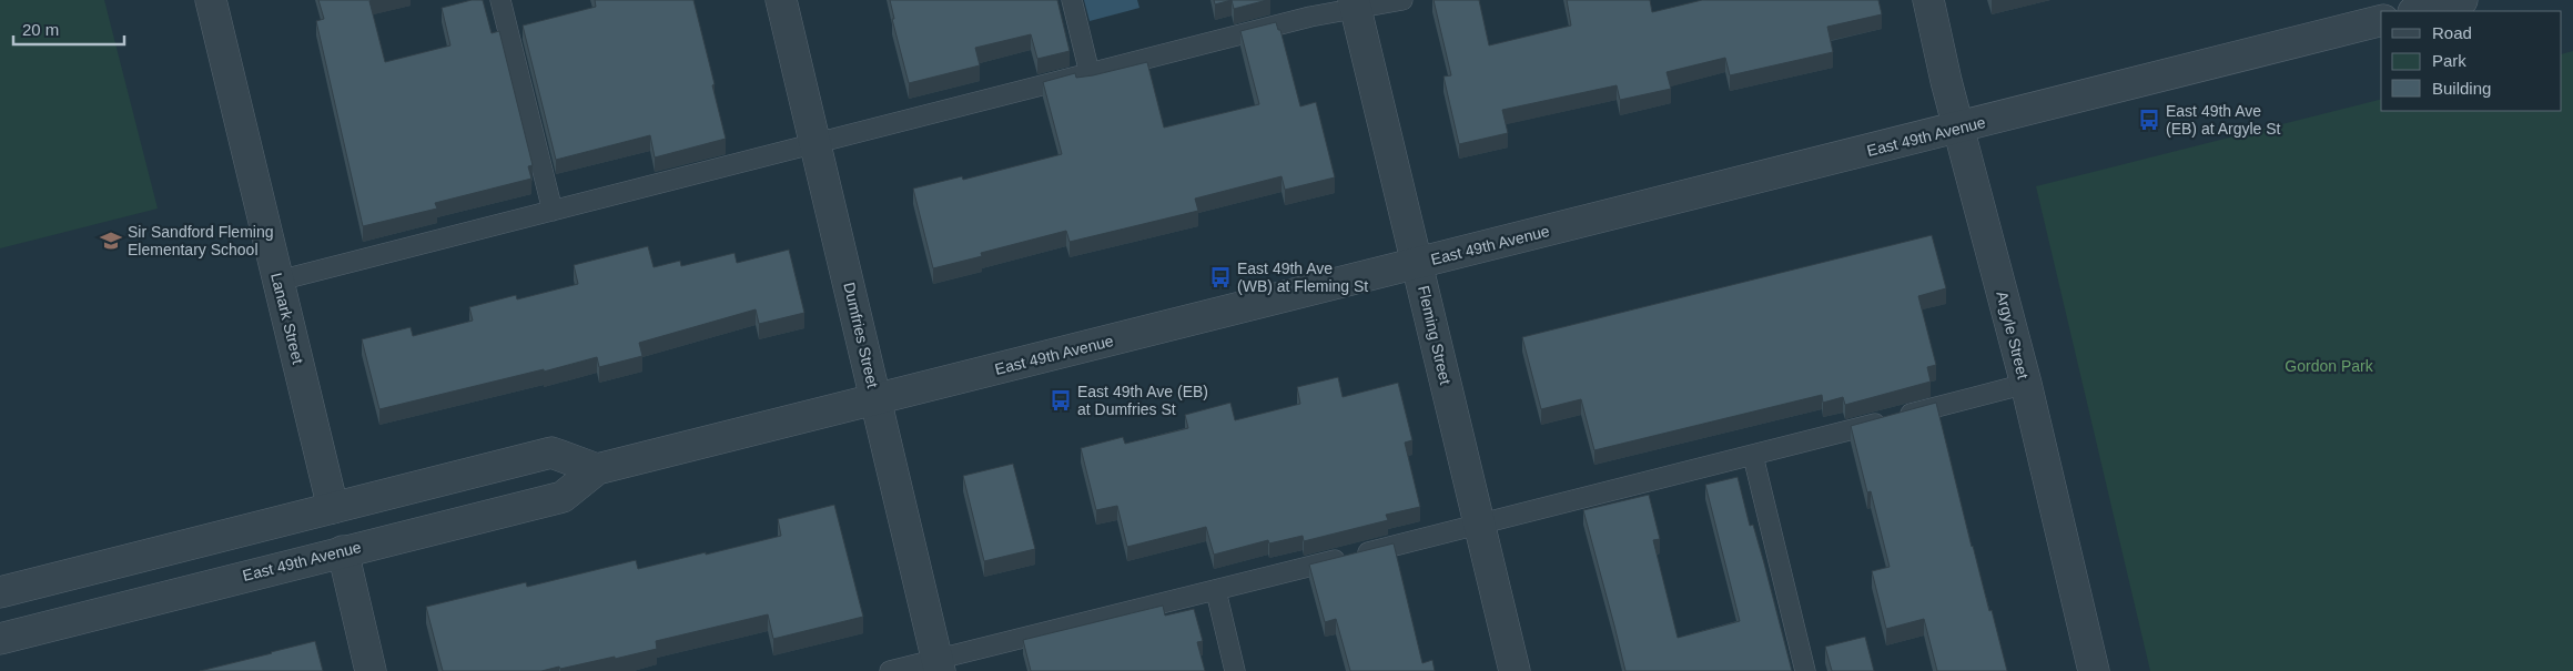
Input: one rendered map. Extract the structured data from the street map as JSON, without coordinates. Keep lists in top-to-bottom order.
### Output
{
  "streets": {
    "street": [
      "East 49th Avenue",
      "Lanark Street",
      "Dumfries Street",
      "Fleming Street",
      "Argyle Street"
    ]
  },
  "crossings": [
    ["East 49th Avenue", "Dumfries Street"],
    ["East 49th Avenue", "Fleming Street"],
    ["East 49th Avenue", "Argyle Street"]
  ],
  "parks": ["Gordon Park"],
  "places": {
    "bus stop": ["East 49th Ave (EB) at Argyle St", "East 49th Ave (WB) at Fleming St", "East 49th Ave (EB) at Dumfries St"],
    "school or university": ["Sir Sandford Fleming Elementary School"]
  },
  "legend": ["Road", "Park", "Building"],
  "scale_bar": "20 m"
}
